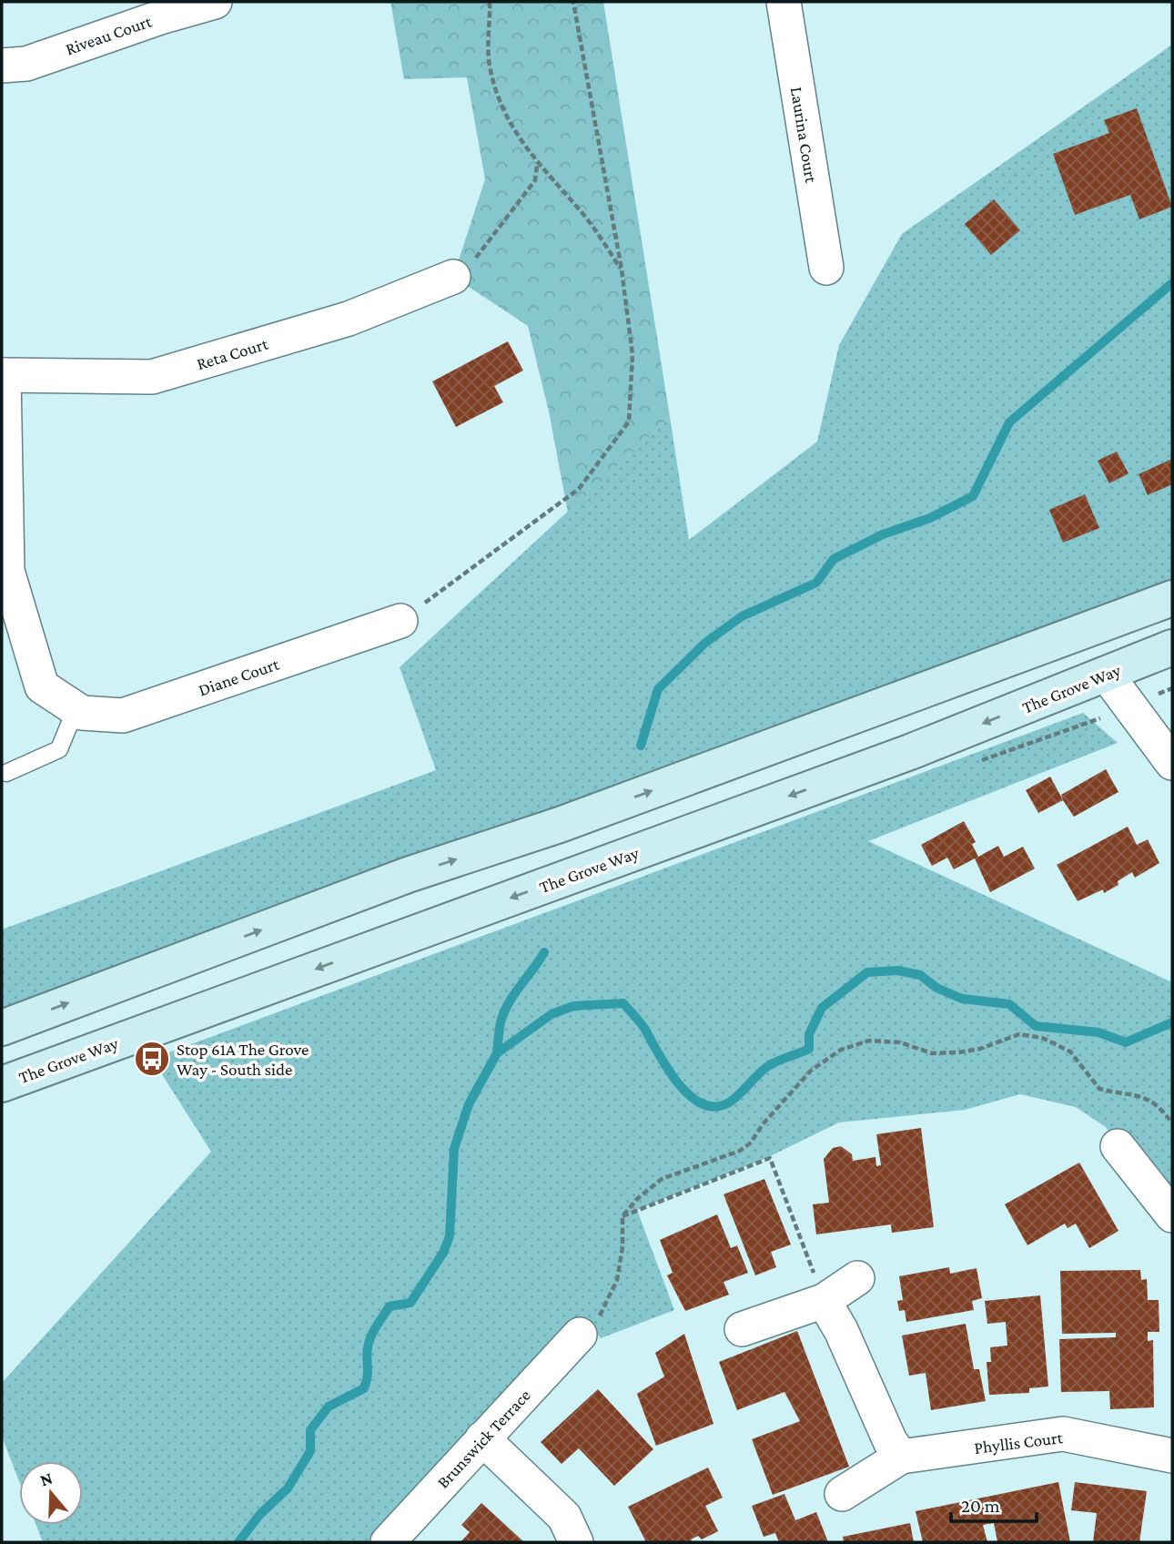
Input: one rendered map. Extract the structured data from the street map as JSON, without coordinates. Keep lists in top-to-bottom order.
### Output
{
  "streets": {
    "main road": ["The Grove Way"],
    "street": [
      "Riveau Court",
      "Laurina Court",
      "Reta Court",
      "Diane Court",
      "Brunswick Terrace",
      "Phyllis Court"
    ]
  },
  "crossings": [
    ["Reta Court", "Diane Court"]
  ],
  "places": {
    "bus stop": ["Stop 61A The Grove Way - South side"]
  },
  "scale_bar": "20 m",
  "north": "top"
}
